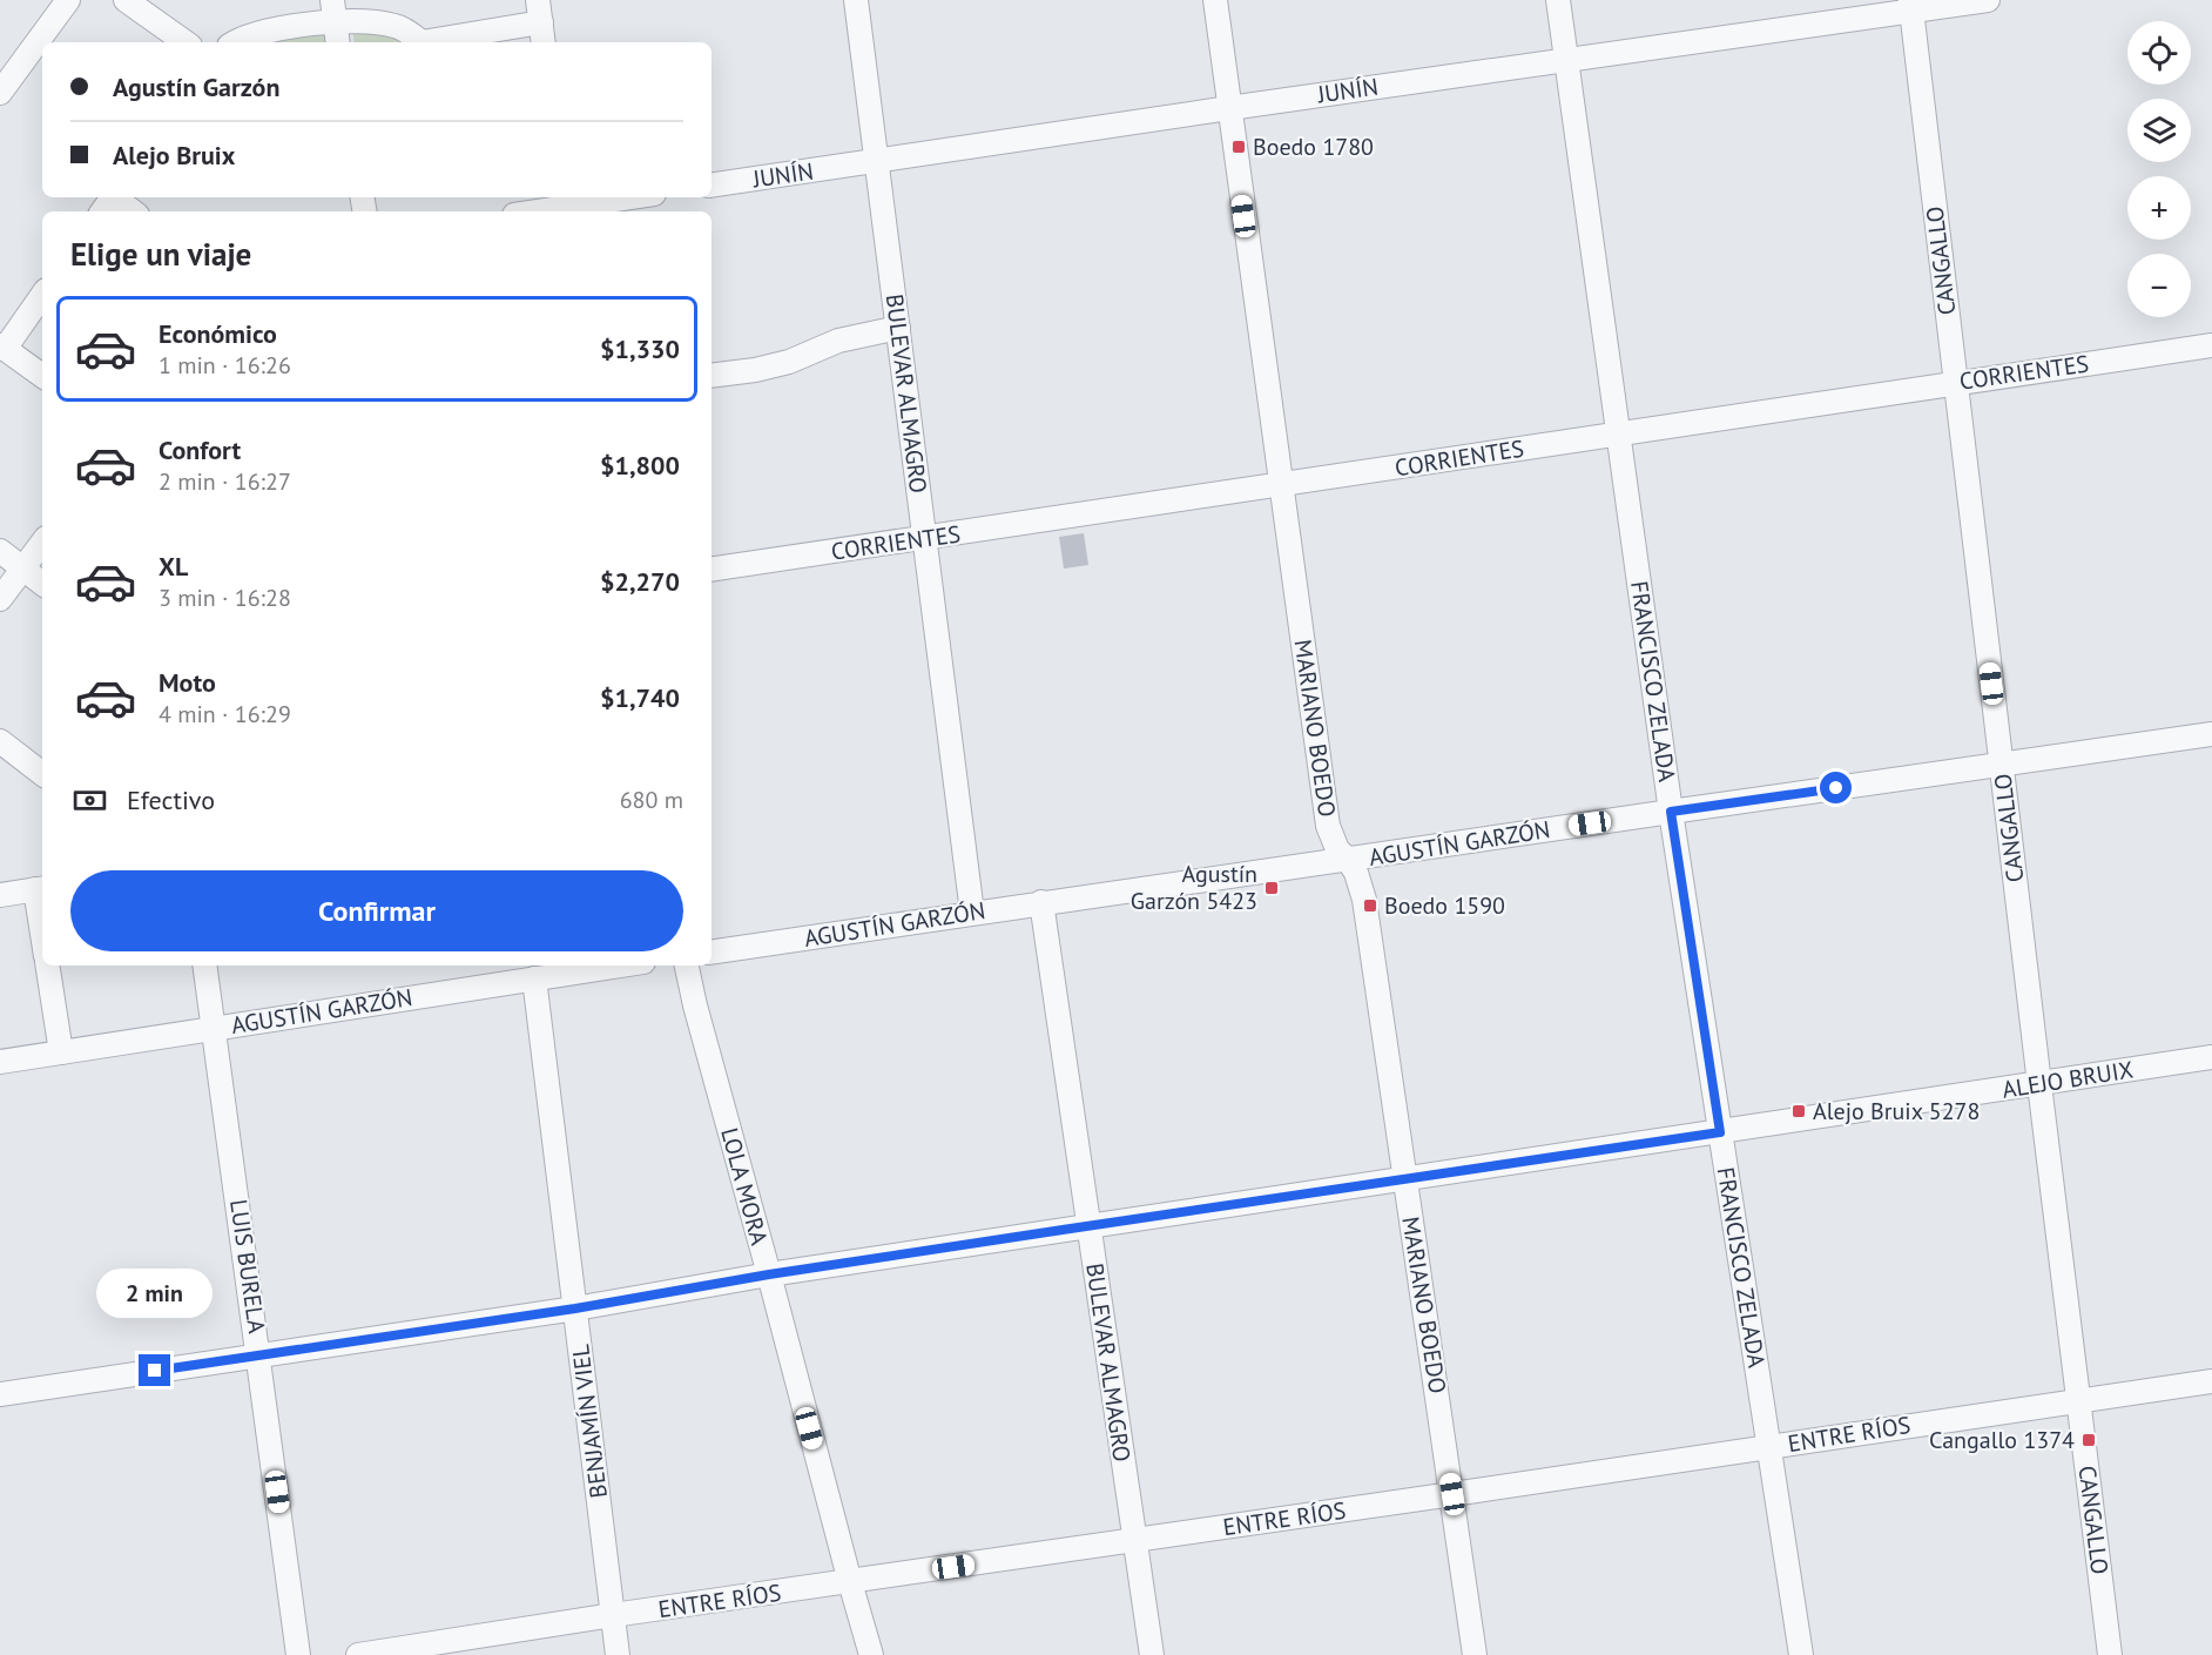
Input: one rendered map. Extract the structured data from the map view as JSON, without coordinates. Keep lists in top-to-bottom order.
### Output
{
  "streets": {
    "street": [
      "JUNÍN",
      "CANGALLO",
      "CORRIENTES",
      "BULEVAR ALMAGRO",
      "FRANCISCO ZELADA",
      "MARIANO BOEDO",
      "AGUSTÍN GARZÓN",
      "ALEJO BRUIX",
      "LOLA MORA",
      "LUIS BURELA",
      "BENJAMÍN VIEL",
      "ENTRE RÍOS"
    ]
  },
  "crossings": [
    ["JUNÍN", "CANGALLO"],
    ["JUNÍN", "BULEVAR ALMAGRO"],
    ["JUNÍN", "FRANCISCO ZELADA"],
    ["JUNÍN", "MARIANO BOEDO"],
    ["CANGALLO", "CORRIENTES"],
    ["CANGALLO", "AGUSTÍN GARZÓN"],
    ["CANGALLO", "ALEJO BRUIX"],
    ["CANGALLO", "ENTRE RÍOS"],
    ["CORRIENTES", "BULEVAR ALMAGRO"],
    ["CORRIENTES", "FRANCISCO ZELADA"],
    ["CORRIENTES", "MARIANO BOEDO"],
    ["BULEVAR ALMAGRO", "AGUSTÍN GARZÓN"],
    ["BULEVAR ALMAGRO", "ALEJO BRUIX"],
    ["BULEVAR ALMAGRO", "ENTRE RÍOS"],
    ["FRANCISCO ZELADA", "AGUSTÍN GARZÓN"],
    ["FRANCISCO ZELADA", "ALEJO BRUIX"],
    ["FRANCISCO ZELADA", "ENTRE RÍOS"],
    ["MARIANO BOEDO", "AGUSTÍN GARZÓN"],
    ["MARIANO BOEDO", "ALEJO BRUIX"],
    ["MARIANO BOEDO", "ENTRE RÍOS"],
    ["AGUSTÍN GARZÓN", "LUIS BURELA"],
    ["AGUSTÍN GARZÓN", "BENJAMÍN VIEL"],
    ["ALEJO BRUIX", "LOLA MORA"],
    ["ALEJO BRUIX", "LUIS BURELA"],
    ["ALEJO BRUIX", "BENJAMÍN VIEL"],
    ["LOLA MORA", "ENTRE RÍOS"],
    ["BENJAMÍN VIEL", "ENTRE RÍOS"]
  ],
  "places": {
    "transit": [
      "Boedo 1780",
      "Agustín Garzón 5423",
      "Boedo 1590",
      "Alejo Bruix 5278",
      "Cangallo 1374"
    ]
  },
  "page": {
    "map_buttons": ["+", "−"],
    "banner": ["Agustín Garzón", "Alejo Bruix"],
    "heading": "Elige un viaje",
    "list": [
      {
        "name": "Económico",
        "note": "1 min · 16:26",
        "value": "$1,330"
      },
      {
        "name": "Confort",
        "note": "2 min · 16:27",
        "value": "$1,800"
      },
      {
        "name": "XL",
        "note": "3 min · 16:28",
        "value": "$2,270"
      },
      {
        "name": "Moto",
        "note": "4 min · 16:29",
        "value": "$1,740"
      }
    ],
    "pay": ["Efectivo", "680 m"],
    "buttons": "Confirmar",
    "bubble": "2 min"
  }
}
